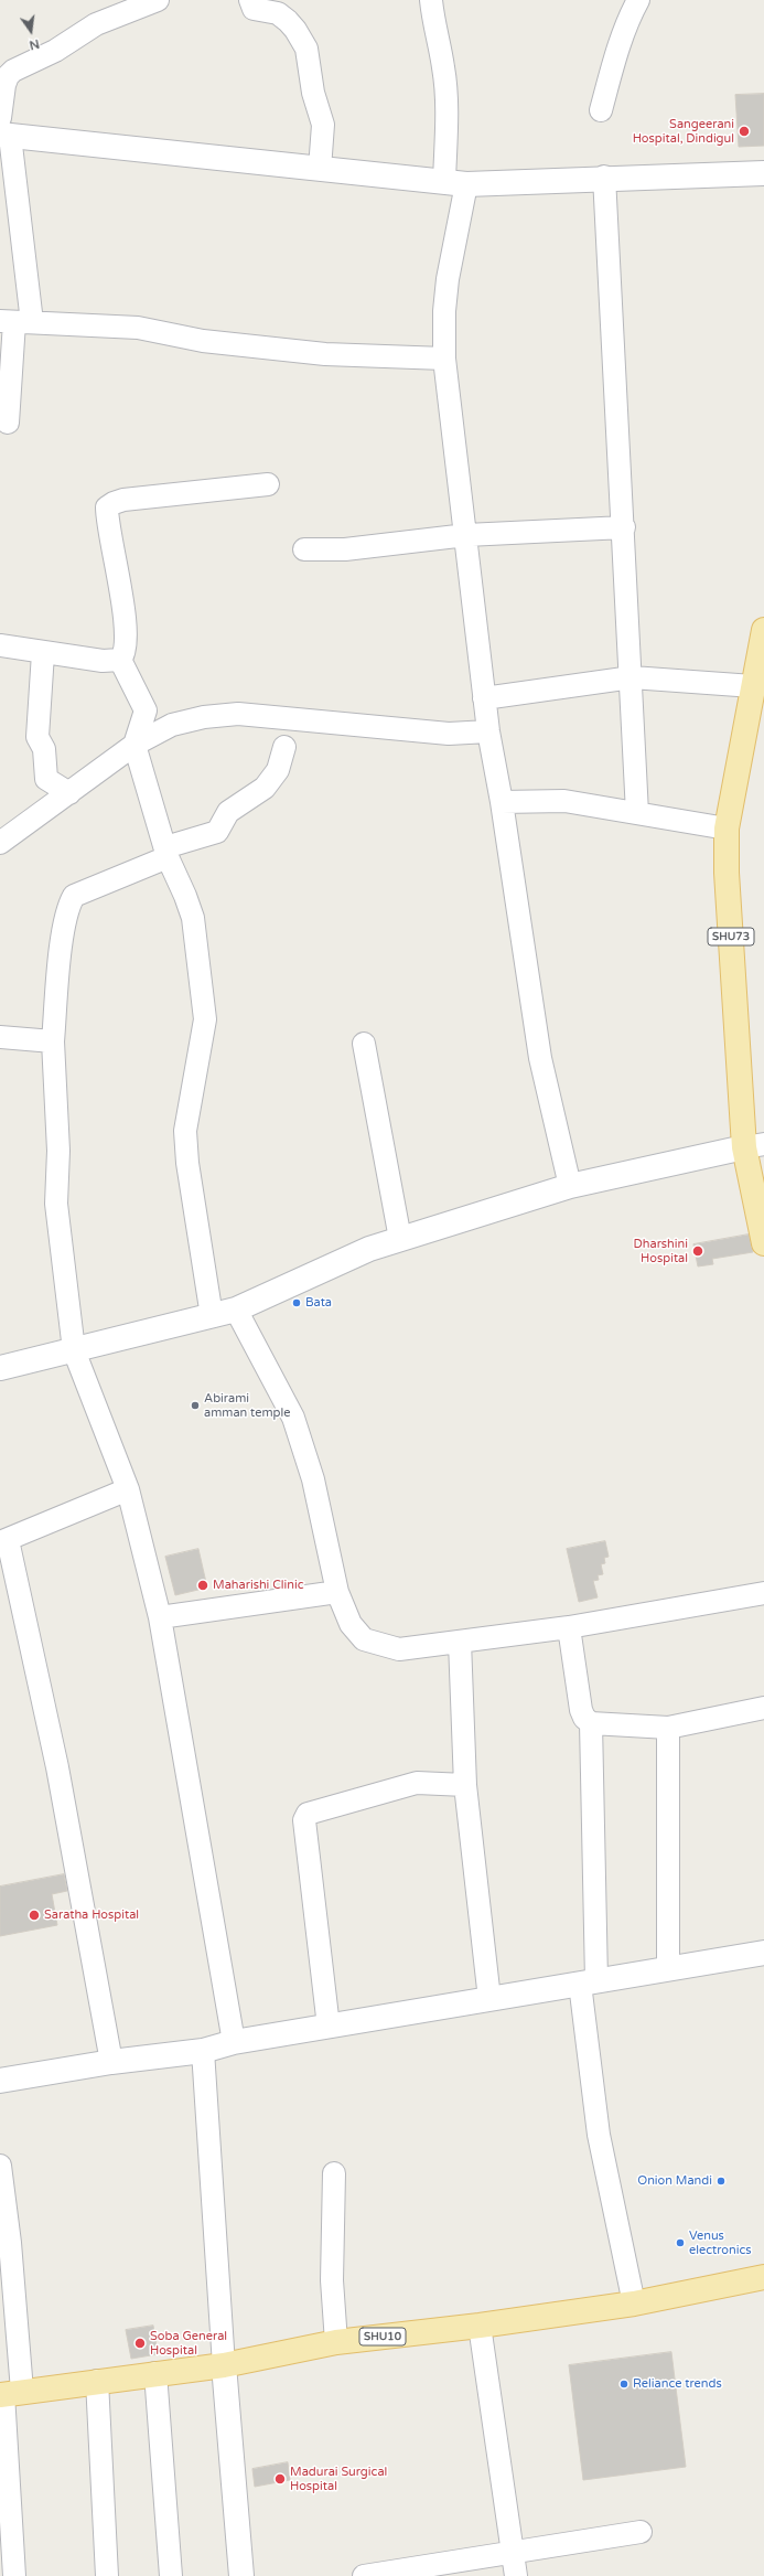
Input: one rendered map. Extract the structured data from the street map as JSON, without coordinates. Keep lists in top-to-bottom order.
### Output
{
  "streets": {
    "main road": ["SHU73", "SHU10"]
  },
  "places": [
    "Sangeerani Hospital, Dindigul",
    "Dharshini Hospital",
    "Bata",
    "Abirami amman temple",
    "Maharishi Clinic",
    "Saratha Hospital",
    "Onion Mandi",
    "Venus electronics",
    "Soba General Hospital",
    "Reliance trends",
    "Madurai Surgical Hospital"
  ],
  "north": "bottom"
}
